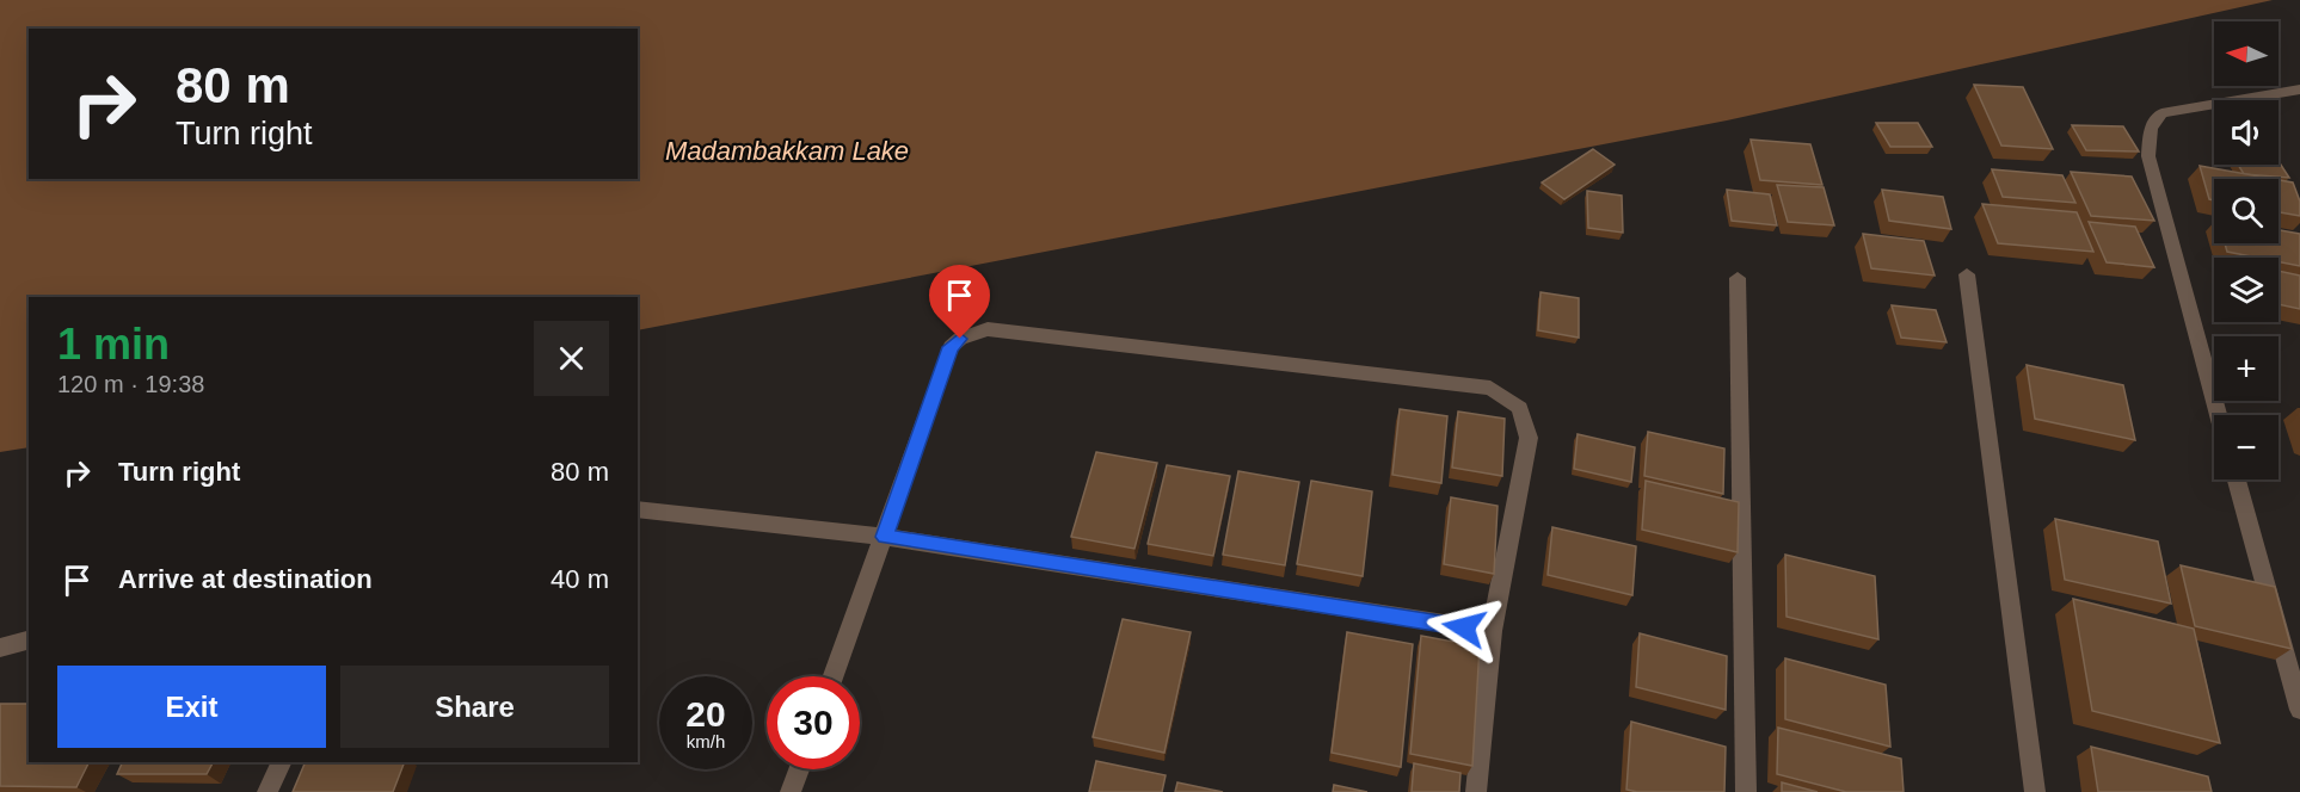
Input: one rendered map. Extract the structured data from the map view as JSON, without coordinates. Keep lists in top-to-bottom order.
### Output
{
  "water": ["Madambakkam Lake"],
  "north": "left",
  "page": {
    "map_buttons": ["+", "−"],
    "turn": ["80 m", "Turn right"],
    "heading": ["1 min", "120 m · 19:38"],
    "list": [
      {
        "name": "Turn right",
        "value": "80 m"
      },
      {
        "name": "Arrive at destination",
        "value": "40 m"
      }
    ],
    "buttons": ["Exit", "Share"],
    "speed": "20 km/h",
    "limit": "30"
  }
}
